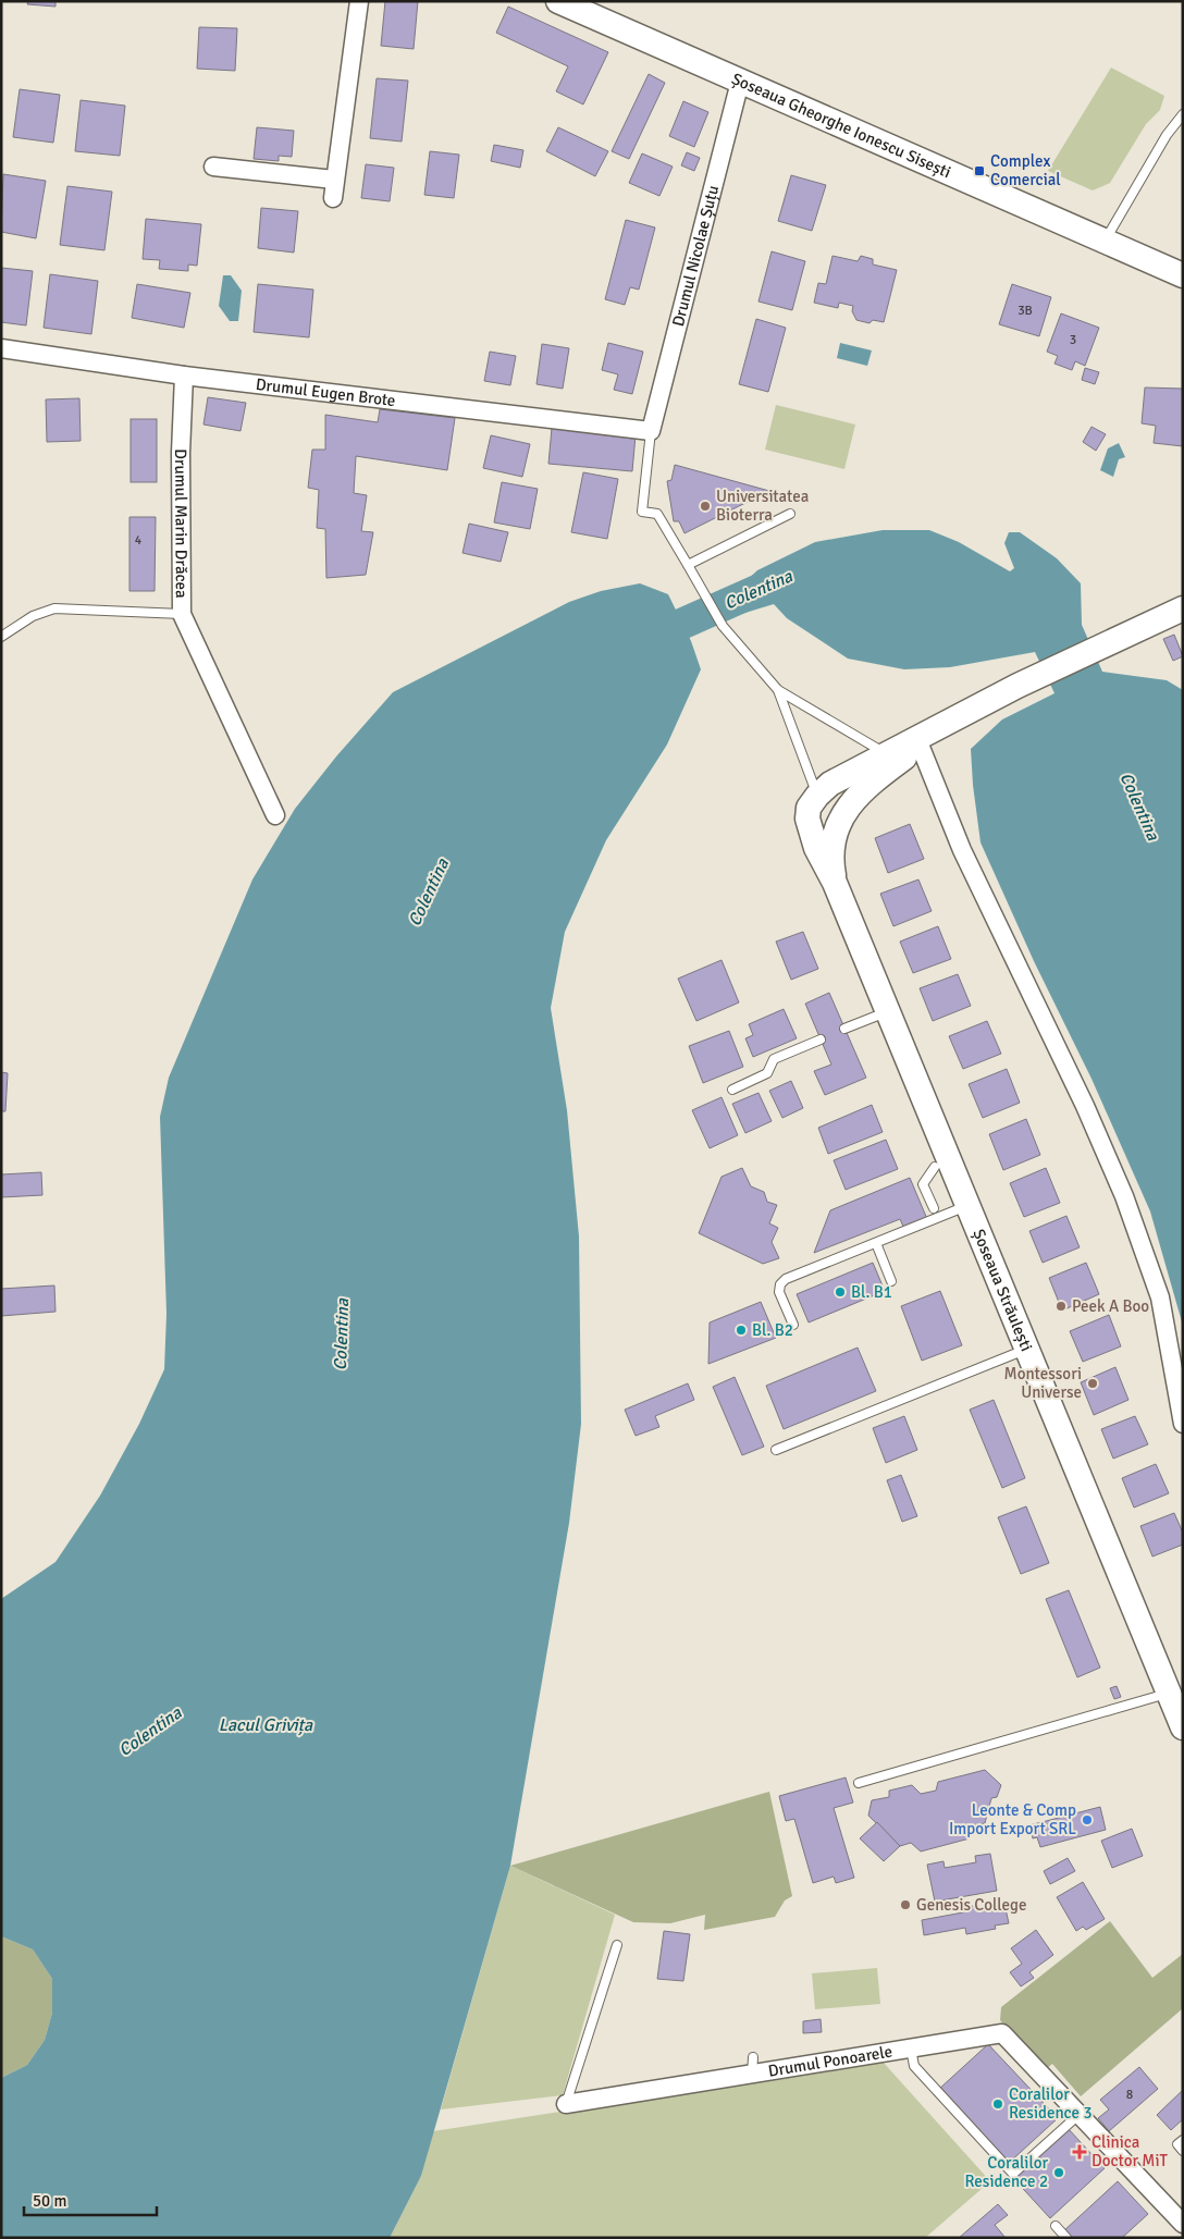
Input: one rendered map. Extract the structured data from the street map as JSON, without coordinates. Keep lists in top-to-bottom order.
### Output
{
  "streets": {
    "street": [
      "Șoseaua Gheorghe Ionescu Sisești",
      "Drumul Nicolae Șuțu",
      "Drumul Eugen Brote",
      "Drumul Marin Drăcea",
      "Șoseaua Străulești",
      "Drumul Ponoarele"
    ]
  },
  "crossings": [
    ["Șoseaua Gheorghe Ionescu Sisești", "Drumul Nicolae Șuțu"],
    ["Drumul Nicolae Șuțu", "Drumul Eugen Brote"],
    ["Drumul Eugen Brote", "Drumul Marin Drăcea"]
  ],
  "water": ["Colentina", "Lacul Grivița"],
  "places": {
    "transit": ["Complex Comercial"],
    "other": [
      "Universitatea Bioterra",
      "Bl. B1",
      "Peek A Boo",
      "Bl. B2",
      "Montessori Universe",
      "Leonte & Comp Import Export SRL",
      "Genesis College",
      "Coralilor Residence 3",
      "Coralilor Residence 2"
    ],
    "health": ["Clinica Doctor MiT"]
  },
  "house_numbers": [
    "3B",
    "3",
    "4",
    "8"
  ],
  "scale_bar": "50 m"
}
